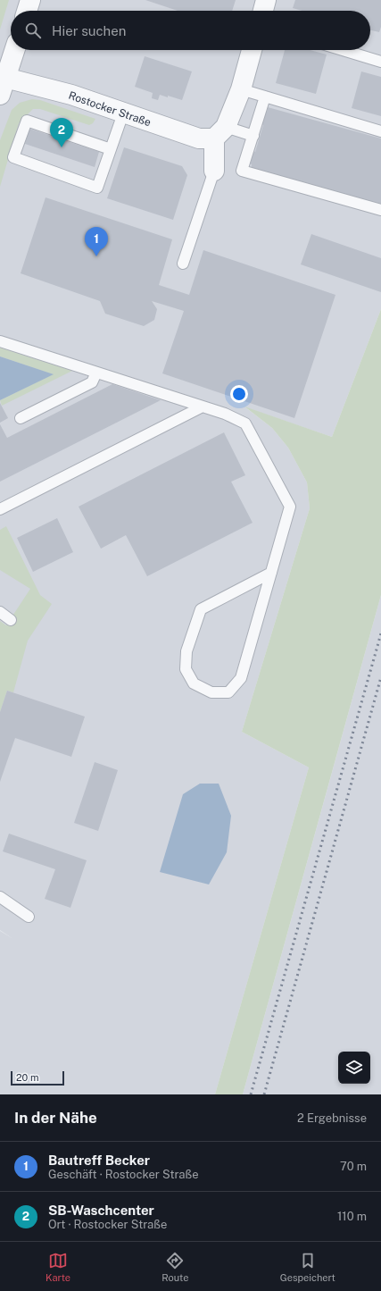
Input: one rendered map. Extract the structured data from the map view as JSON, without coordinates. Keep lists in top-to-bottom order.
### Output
{
  "streets": {
    "street": ["Rostocker Straße"]
  },
  "scale_bar": "20 m",
  "page": {
    "search": "Hier suchen",
    "pins": ["2", "1"],
    "scale": "20 m",
    "heading": ["In der Nähe", "2 Ergebnisse"],
    "list": [
      {
        "mark": "1",
        "name": "Bautreff Becker",
        "note": "Geschäft · Rostocker Straße",
        "value": "70 m"
      },
      {
        "mark": "2",
        "name": "SB-Waschcenter",
        "note": "Ort · Rostocker Straße",
        "value": "110 m"
      }
    ],
    "nav": ["Karte", "Route", "Gespeichert"]
  }
}
